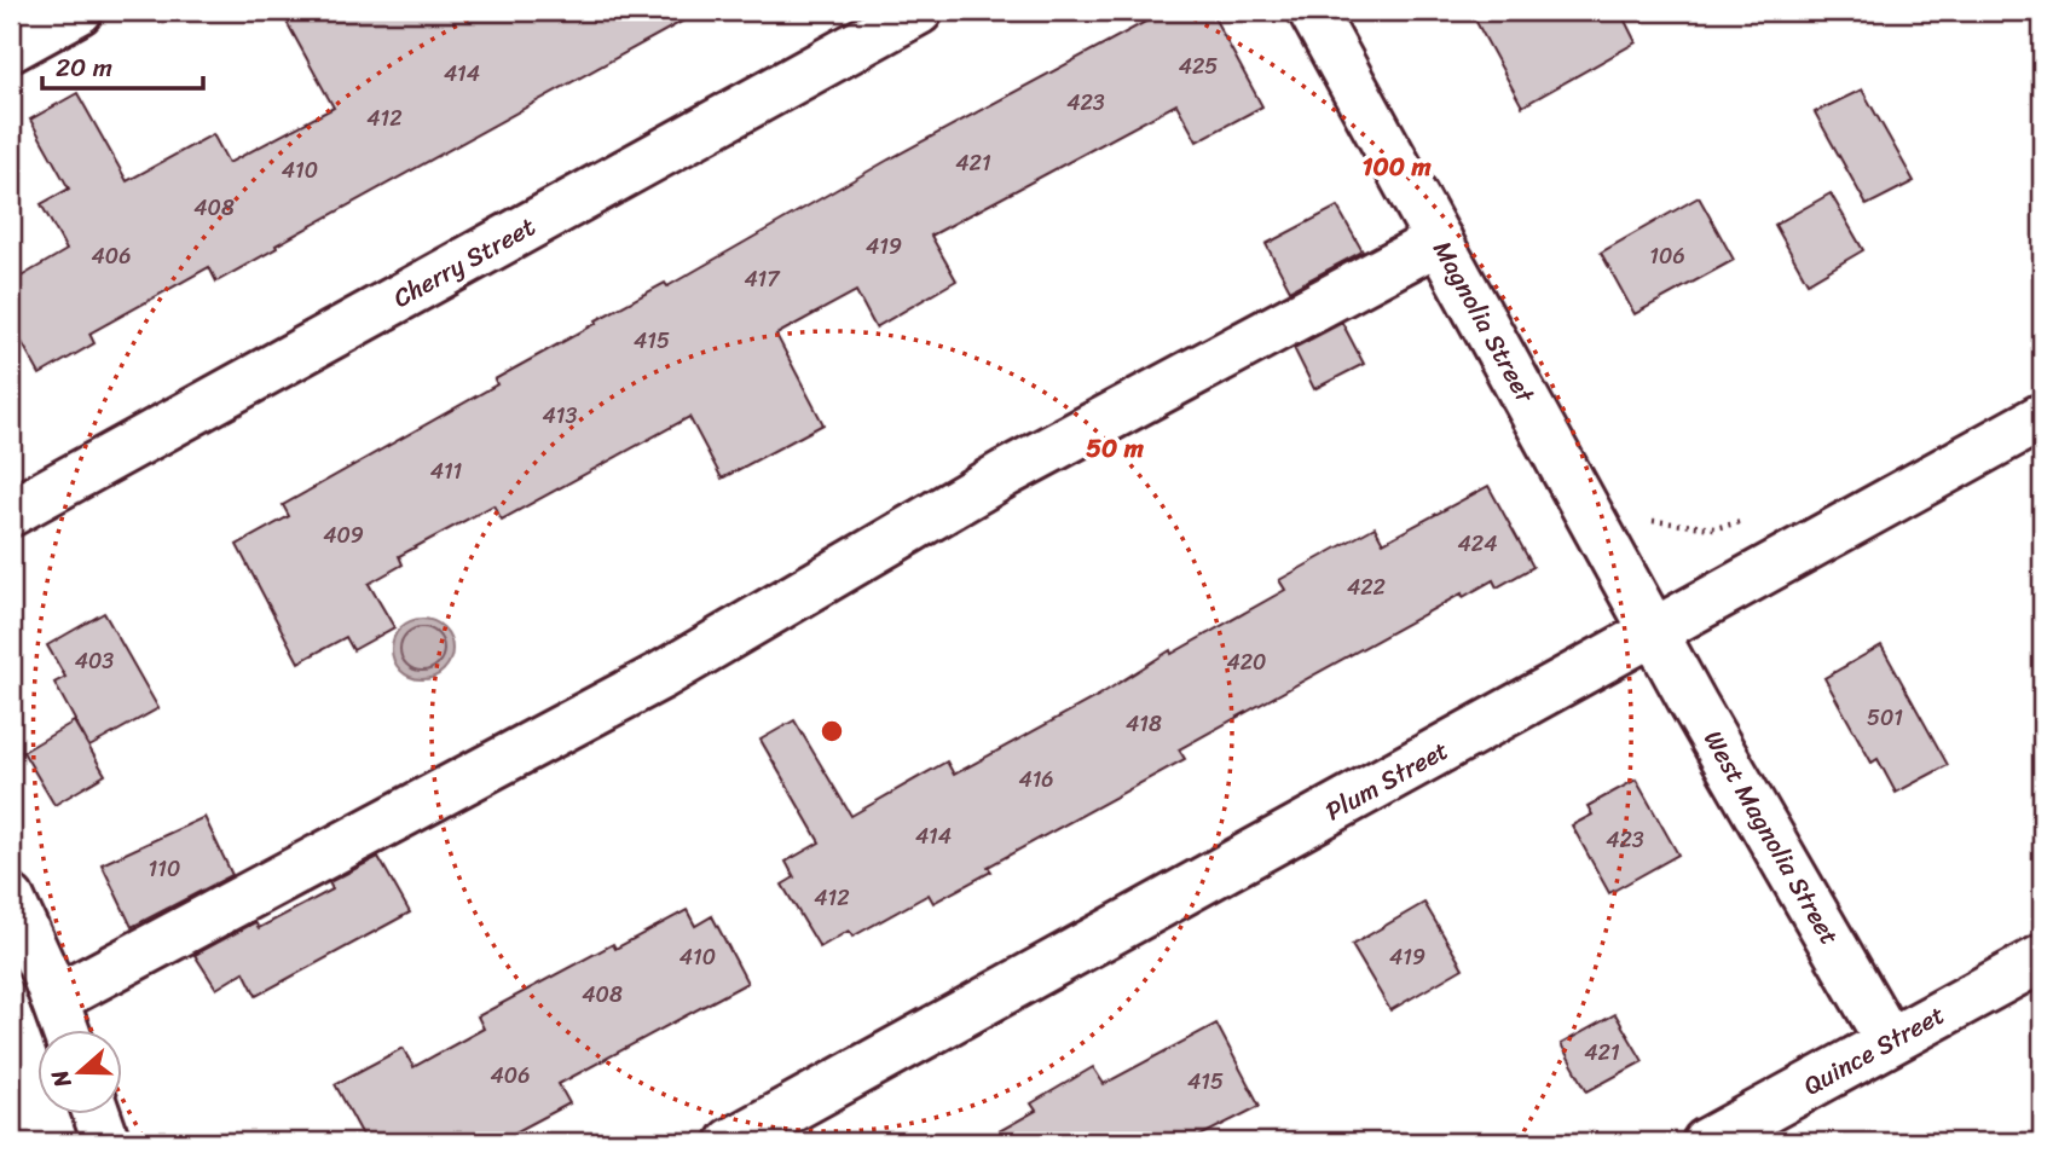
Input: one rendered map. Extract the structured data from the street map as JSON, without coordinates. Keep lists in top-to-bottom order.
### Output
{
  "streets": {
    "street": [
      "Cherry Street",
      "Magnolia Street",
      "Plum Street",
      "West Magnolia Street",
      "Quince Street"
    ]
  },
  "crossings": [
    ["Magnolia Street", "Plum Street"],
    ["Magnolia Street", "West Magnolia Street"],
    ["Plum Street", "West Magnolia Street"],
    ["West Magnolia Street", "Quince Street"]
  ],
  "house_numbers": [
    "425",
    "414",
    "423",
    "412",
    "421",
    "410",
    "408",
    "419",
    "406",
    "106",
    "417",
    "415",
    "413",
    "411",
    "409",
    "424",
    "422",
    "403",
    "420",
    "501",
    "418",
    "416",
    "414",
    "423",
    "110",
    "412",
    "410",
    "419",
    "408",
    "421",
    "406",
    "415"
  ],
  "scale_bar": "20 m",
  "north": "left",
  "rings": ["100 m", "50 m"]
}
